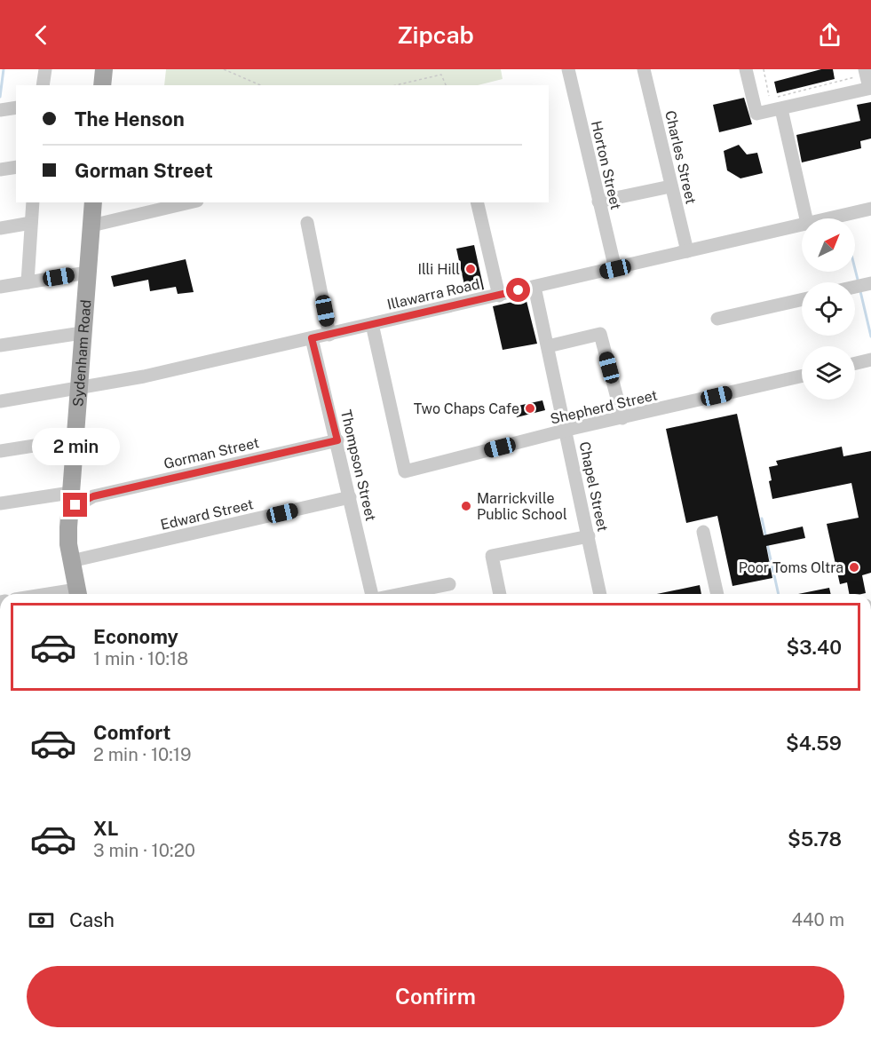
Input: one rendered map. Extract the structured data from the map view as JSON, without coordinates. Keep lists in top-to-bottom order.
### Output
{
  "streets": {
    "main road": ["Sydenham Road"],
    "street": [
      "Charles Street",
      "Horton Street",
      "Illawarra Road",
      "Shepherd Street",
      "Gorman Street",
      "Thompson Street",
      "Chapel Street",
      "Edward Street"
    ]
  },
  "crossings": [
    ["Charles Street", "Illawarra Road"],
    ["Horton Street", "Illawarra Road"],
    ["Illawarra Road", "Sydenham Road"],
    ["Illawarra Road", "Shepherd Street"],
    ["Illawarra Road", "Thompson Street"],
    ["Illawarra Road", "Chapel Street"],
    ["Sydenham Road", "Gorman Street"],
    ["Sydenham Road", "Edward Street"],
    ["Shepherd Street", "Chapel Street"],
    ["Gorman Street", "Thompson Street"],
    ["Thompson Street", "Edward Street"]
  ],
  "places": [
    "Illi Hill",
    "Two Chaps Cafe",
    "Marrickville Public School",
    "Poor Toms Oltra"
  ],
  "north": "top right",
  "page": {
    "header": "Zipcab",
    "banner": ["The Henson", "Gorman Street"],
    "bubble": "2 min",
    "list": [
      {
        "name": "Economy",
        "note": "1 min · 10:18",
        "value": "$3.40"
      },
      {
        "name": "Comfort",
        "note": "2 min · 10:19",
        "value": "$4.59"
      },
      {
        "name": "XL",
        "note": "3 min · 10:20",
        "value": "$5.78"
      }
    ],
    "pay": ["Cash", "440 m"],
    "buttons": "Confirm"
  }
}
